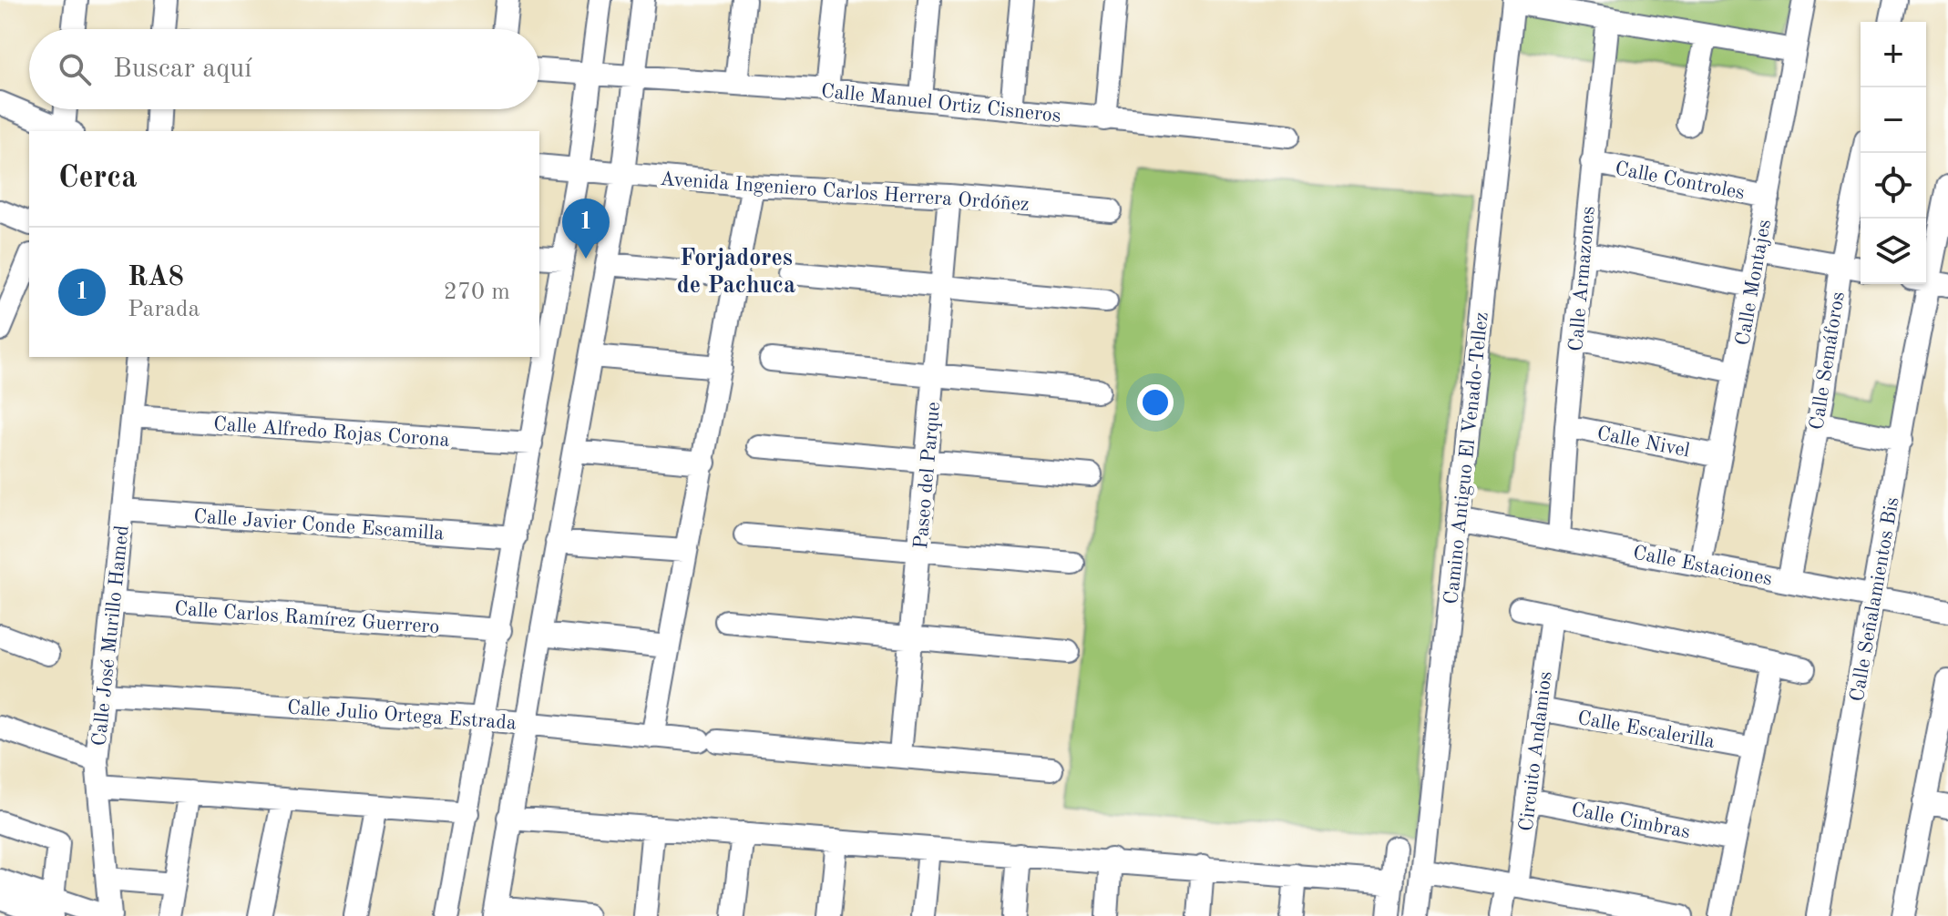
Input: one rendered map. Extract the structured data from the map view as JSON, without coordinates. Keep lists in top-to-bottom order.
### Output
{
  "streets": {
    "street": [
      "Calle Manuel Ortiz Cisneros",
      "Calle Controles",
      "Avenida Ingeniero Carlos Herrera Ordóñez",
      "Calle Armazones",
      "Calle Montajes",
      "Calle Semáforos",
      "Calle Alfredo Rojas Corona",
      "Calle Nivel",
      "Camino Antiguo El Venado-Tellez",
      "Paseo del Parque",
      "Calle Javier Conde Escamilla",
      "Calle Estaciones",
      "Calle Señalamientos Bis",
      "Calle Carlos Ramírez Guerrero",
      "Calle José Murillo Hamed",
      "Calle Julio Ortega Estrada",
      "Calle Escalerilla",
      "Circuito Andamios",
      "Calle Cimbras"
    ]
  },
  "crossings": [
    ["Calle Controles", "Calle Armazones"],
    ["Calle Controles", "Calle Montajes"],
    ["Avenida Ingeniero Carlos Herrera Ordóñez", "Paseo del Parque"],
    ["Calle Armazones", "Calle Nivel"],
    ["Calle Armazones", "Calle Estaciones"],
    ["Calle Montajes", "Calle Nivel"],
    ["Calle Montajes", "Calle Estaciones"],
    ["Calle Semáforos", "Calle Estaciones"],
    ["Calle Alfredo Rojas Corona", "Calle José Murillo Hamed"],
    ["Camino Antiguo El Venado-Tellez", "Calle Estaciones"],
    ["Paseo del Parque", "Calle Julio Ortega Estrada"],
    ["Calle Javier Conde Escamilla", "Calle José Murillo Hamed"],
    ["Calle Estaciones", "Calle Señalamientos Bis"],
    ["Calle Carlos Ramírez Guerrero", "Calle José Murillo Hamed"],
    ["Calle José Murillo Hamed", "Calle Julio Ortega Estrada"],
    ["Calle Escalerilla", "Circuito Andamios"],
    ["Circuito Andamios", "Calle Cimbras"]
  ],
  "districts": ["Forjadores de Pachuca"],
  "page": {
    "map_buttons": ["+", "−"],
    "search": "Buscar aquí",
    "heading": "Cerca",
    "pins": "1",
    "list": [
      {
        "mark": "1",
        "name": "RA8",
        "note": "Parada",
        "value": "270 m"
      }
    ]
  }
}
